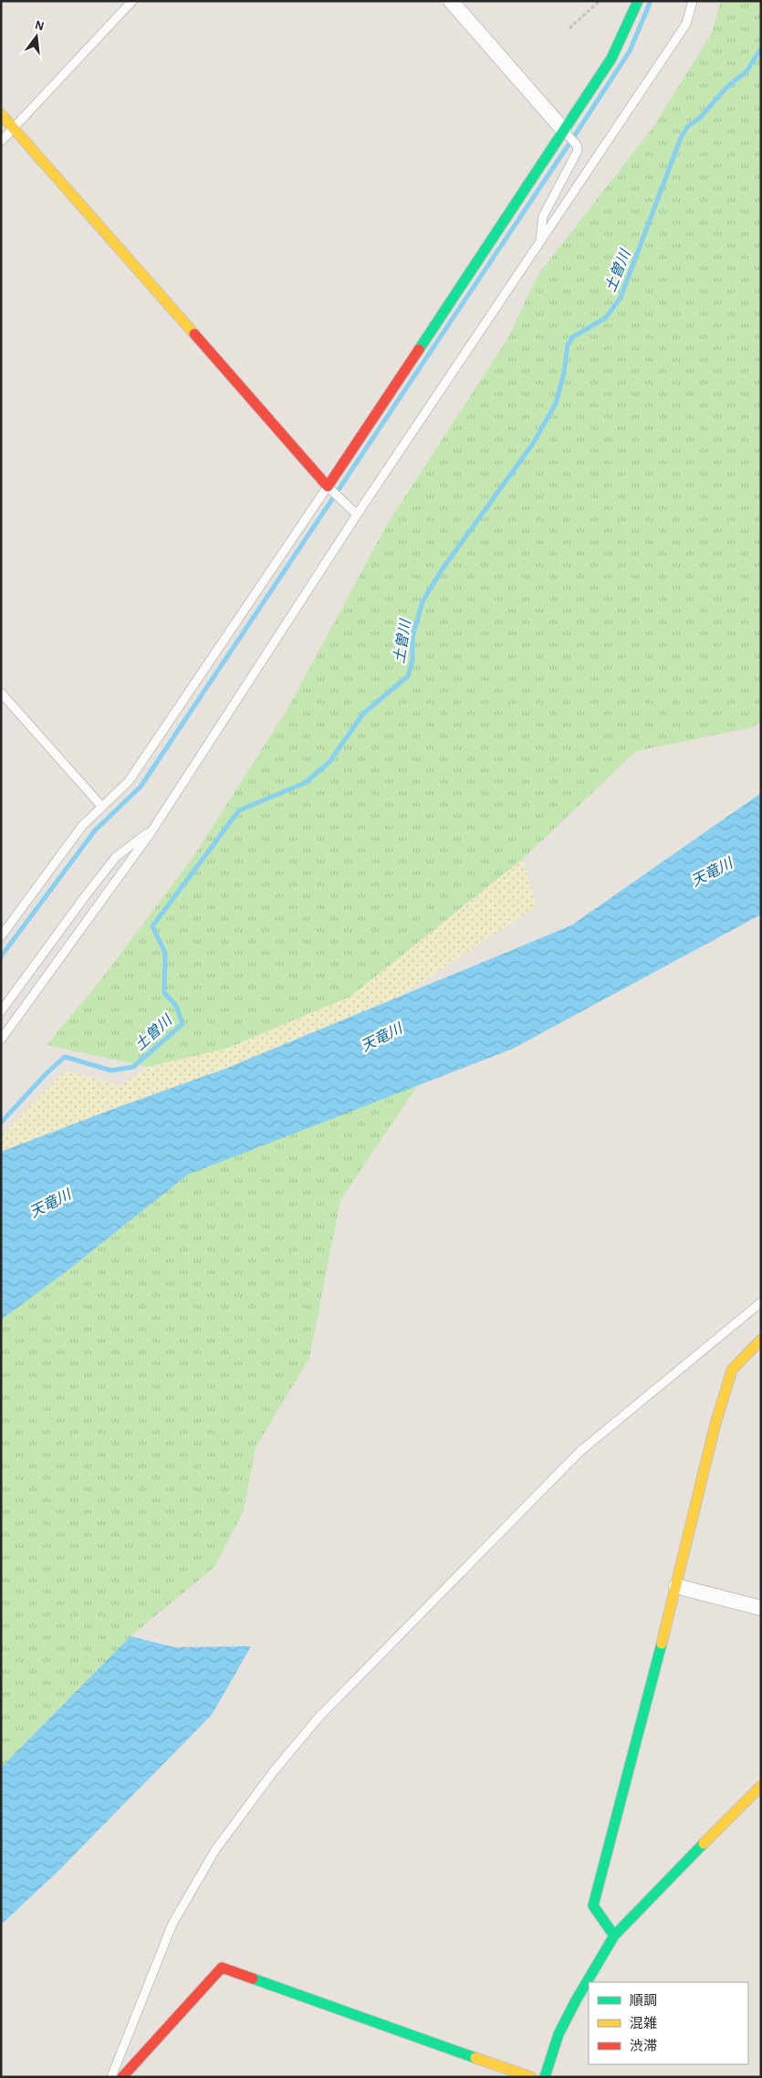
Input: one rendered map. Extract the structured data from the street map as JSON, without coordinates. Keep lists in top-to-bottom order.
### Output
{
  "water": ["土曽川", "天竜川"],
  "legend": ["順調", "混雑", "渋滞"],
  "north": "top"
}
